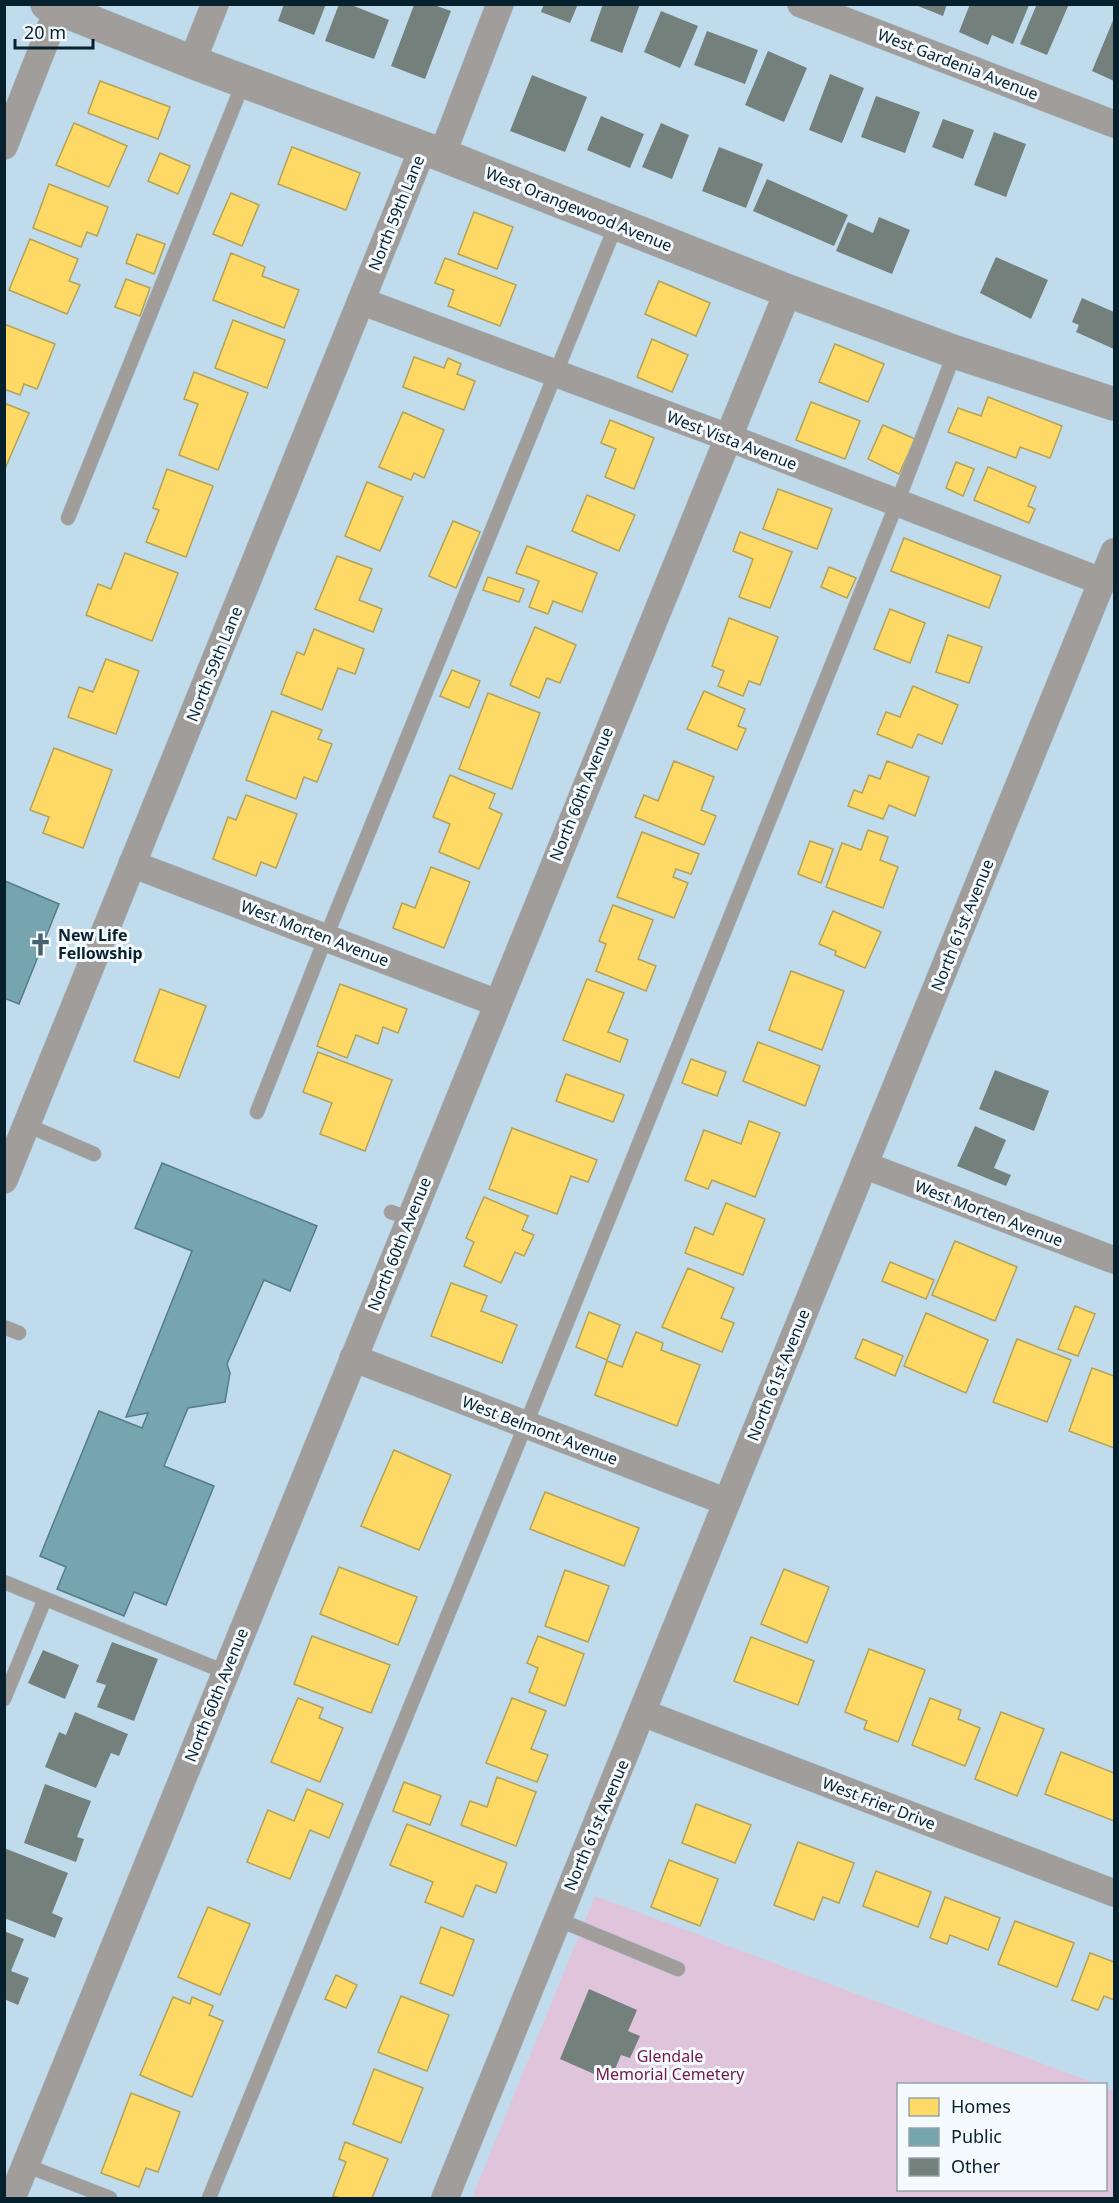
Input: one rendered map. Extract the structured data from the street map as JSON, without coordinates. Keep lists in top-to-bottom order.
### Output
{
  "streets": {
    "street": [
      "West Gardenia Avenue",
      "West Orangewood Avenue",
      "North 59th Lane",
      "West Vista Avenue",
      "North 60th Avenue",
      "North 61st Avenue",
      "West Morten Avenue",
      "West Belmont Avenue",
      "West Frier Drive"
    ]
  },
  "crossings": [
    ["West Orangewood Avenue", "North 59th Lane"],
    ["West Orangewood Avenue", "North 60th Avenue"],
    ["North 59th Lane", "West Vista Avenue"],
    ["North 59th Lane", "West Morten Avenue"],
    ["West Vista Avenue", "North 60th Avenue"],
    ["West Vista Avenue", "North 61st Avenue"],
    ["North 60th Avenue", "West Morten Avenue"],
    ["North 60th Avenue", "West Belmont Avenue"],
    ["North 61st Avenue", "West Morten Avenue"],
    ["North 61st Avenue", "West Belmont Avenue"],
    ["North 61st Avenue", "West Frier Drive"]
  ],
  "parks": ["Glendale Memorial Cemetery"],
  "places": {
    "church": ["New Life Fellowship"]
  },
  "legend": ["Homes", "Public", "Other"],
  "scale_bar": "20 m"
}
